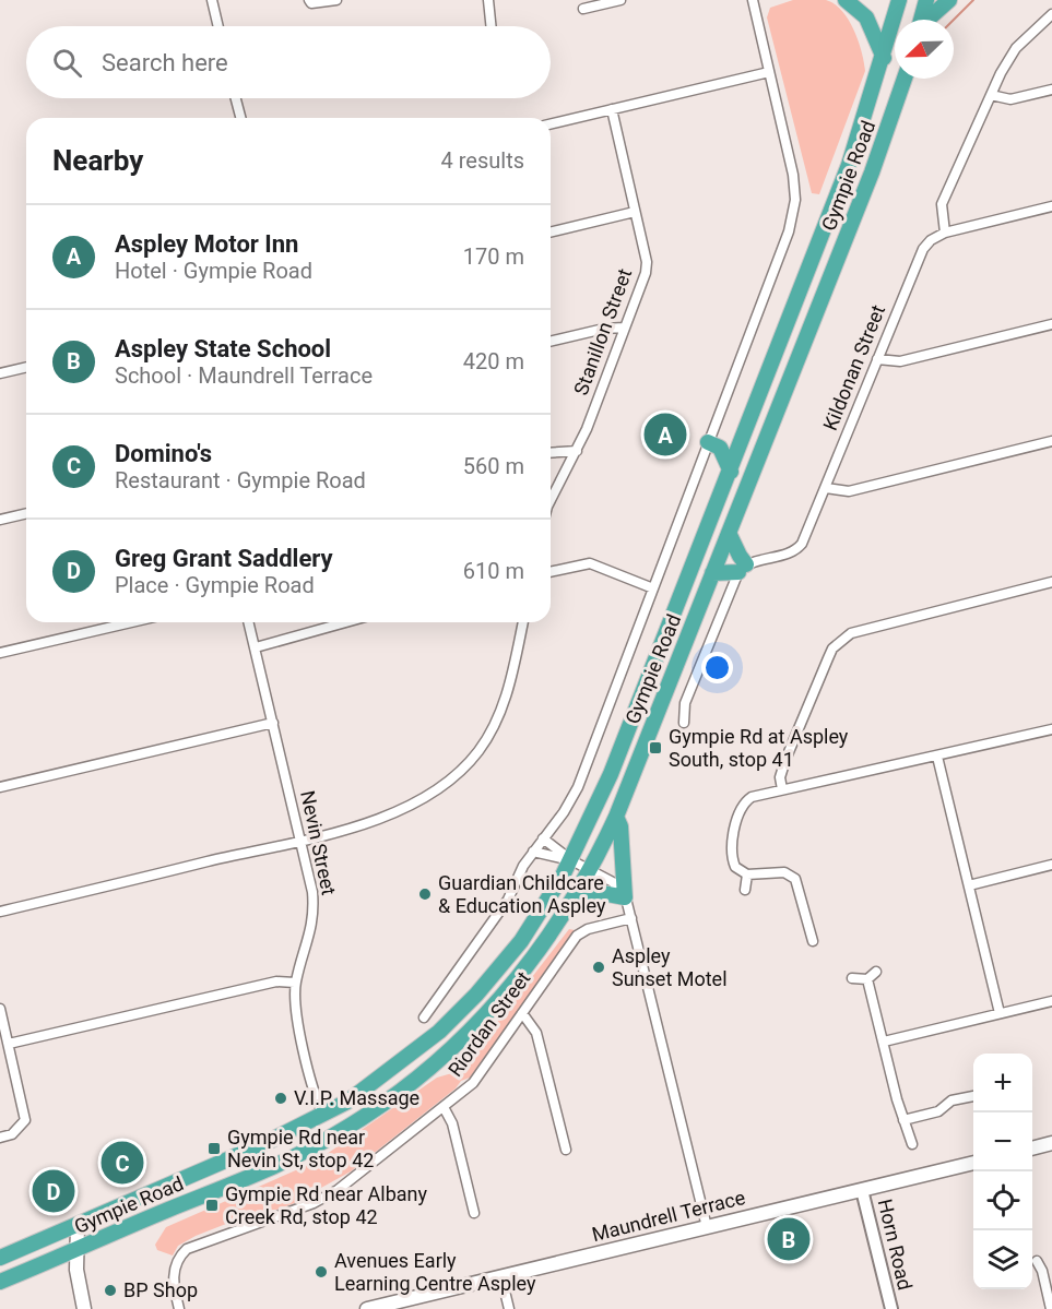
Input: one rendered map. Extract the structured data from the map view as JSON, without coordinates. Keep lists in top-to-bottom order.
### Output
{
  "streets": {
    "highway": ["Gympie Road"],
    "main road": ["Maundrell Terrace"],
    "street": [
      "Stanillon Street",
      "Kildonan Street",
      "Nevin Street",
      "Riordan Street",
      "Horn Road"
    ]
  },
  "crossings": [
    ["Gympie Road", "Nevin Street"],
    ["Maundrell Terrace", "Horn Road"]
  ],
  "places": {
    "transit": ["Gympie Rd at Aspley South, stop 41", "Gympie Rd near Nevin St, stop 42", "Gympie Rd near Albany Creek Rd, stop 42"],
    "other": [
      "Guardian Childcare & Education Aspley",
      "Aspley Sunset Motel",
      "V.I.P. Massage",
      "Avenues Early Learning Centre Aspley",
      "BP Shop"
    ]
  },
  "north": "bottom left",
  "page": {
    "search": "Search here",
    "heading": ["Nearby", "4 results"],
    "list": [
      {
        "mark": "A",
        "name": "Aspley Motor Inn",
        "note": "Hotel · Gympie Road",
        "value": "170 m"
      },
      {
        "mark": "B",
        "name": "Aspley State School",
        "note": "School · Maundrell Terrace",
        "value": "420 m"
      },
      {
        "mark": "C",
        "name": "Domino's",
        "note": "Restaurant · Gympie Road",
        "value": "560 m"
      },
      {
        "mark": "D",
        "name": "Greg Grant Saddlery",
        "note": "Place · Gympie Road",
        "value": "610 m"
      }
    ],
    "pins": [
      "A",
      "C",
      "D",
      "B"
    ],
    "map_buttons": ["+", "−"]
  }
}
